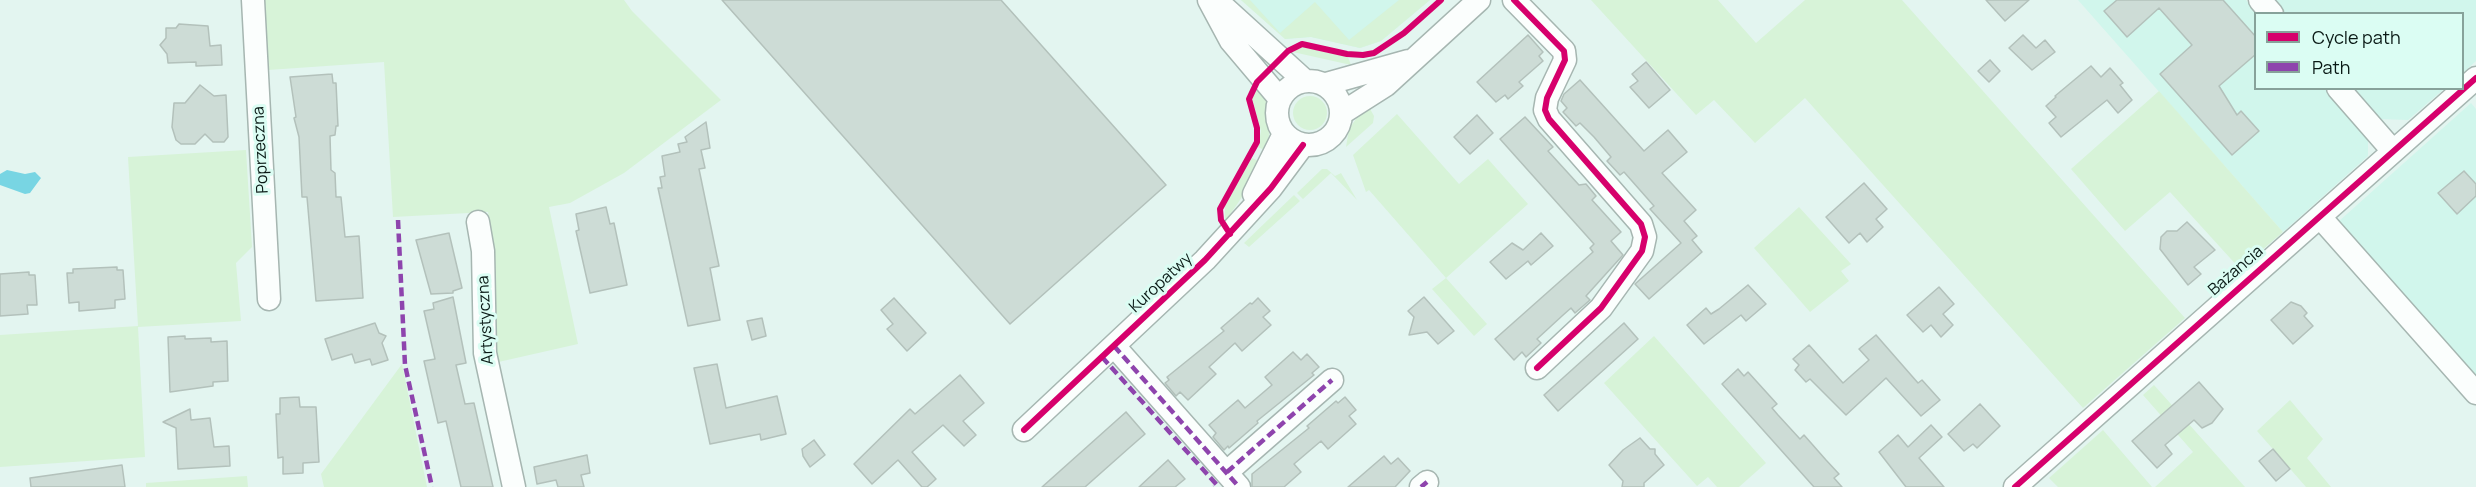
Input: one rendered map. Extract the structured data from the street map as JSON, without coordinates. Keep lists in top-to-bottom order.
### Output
{
  "streets": {
    "street": [
      "Poprzeczna",
      "Bażancia",
      "Kuropatwy",
      "Artystyczna"
    ]
  },
  "legend": ["Cycle path", "Path"]
}
